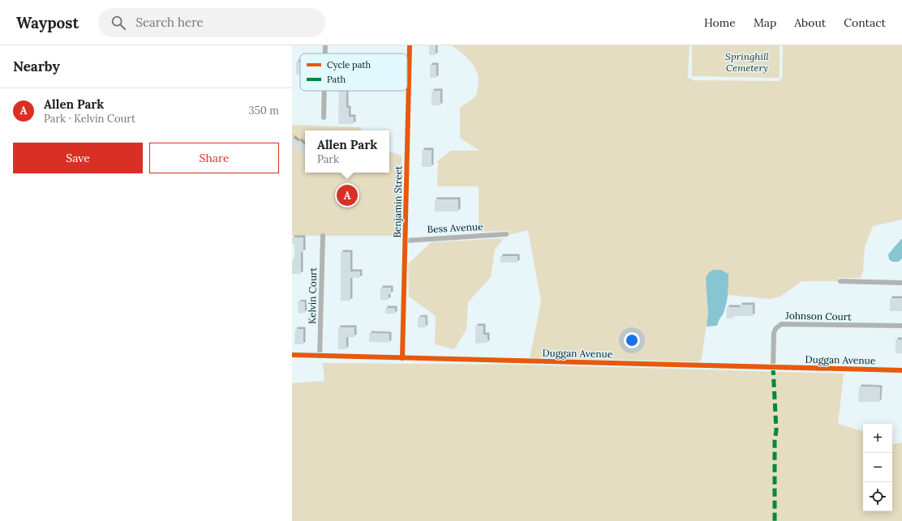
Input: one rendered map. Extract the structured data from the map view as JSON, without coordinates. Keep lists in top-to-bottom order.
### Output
{
  "streets": {
    "street": [
      "Benjamin Street",
      "Bess Avenue",
      "Kelvin Court",
      "Johnson Court",
      "Duggan Avenue"
    ]
  },
  "crossings": [
    ["Benjamin Street", "Bess Avenue"],
    ["Benjamin Street", "Duggan Avenue"],
    ["Kelvin Court", "Duggan Avenue"],
    ["Johnson Court", "Duggan Avenue"]
  ],
  "parks": ["Springhill Cemetery"],
  "legend": ["Cycle path", "Path"],
  "page": {
    "header": "Waypost",
    "search": "Search here",
    "nav": [
      "Home",
      "Map",
      "About",
      "Contact"
    ],
    "heading": "Nearby",
    "list": [
      {
        "mark": "A",
        "name": "Allen Park",
        "note": "Park · Kelvin Court",
        "value": "350 m"
      }
    ],
    "popup": ["Allen Park", "Park"],
    "buttons": ["Save", "Share"],
    "pins": "A",
    "map_buttons": ["+", "−"]
  }
}
